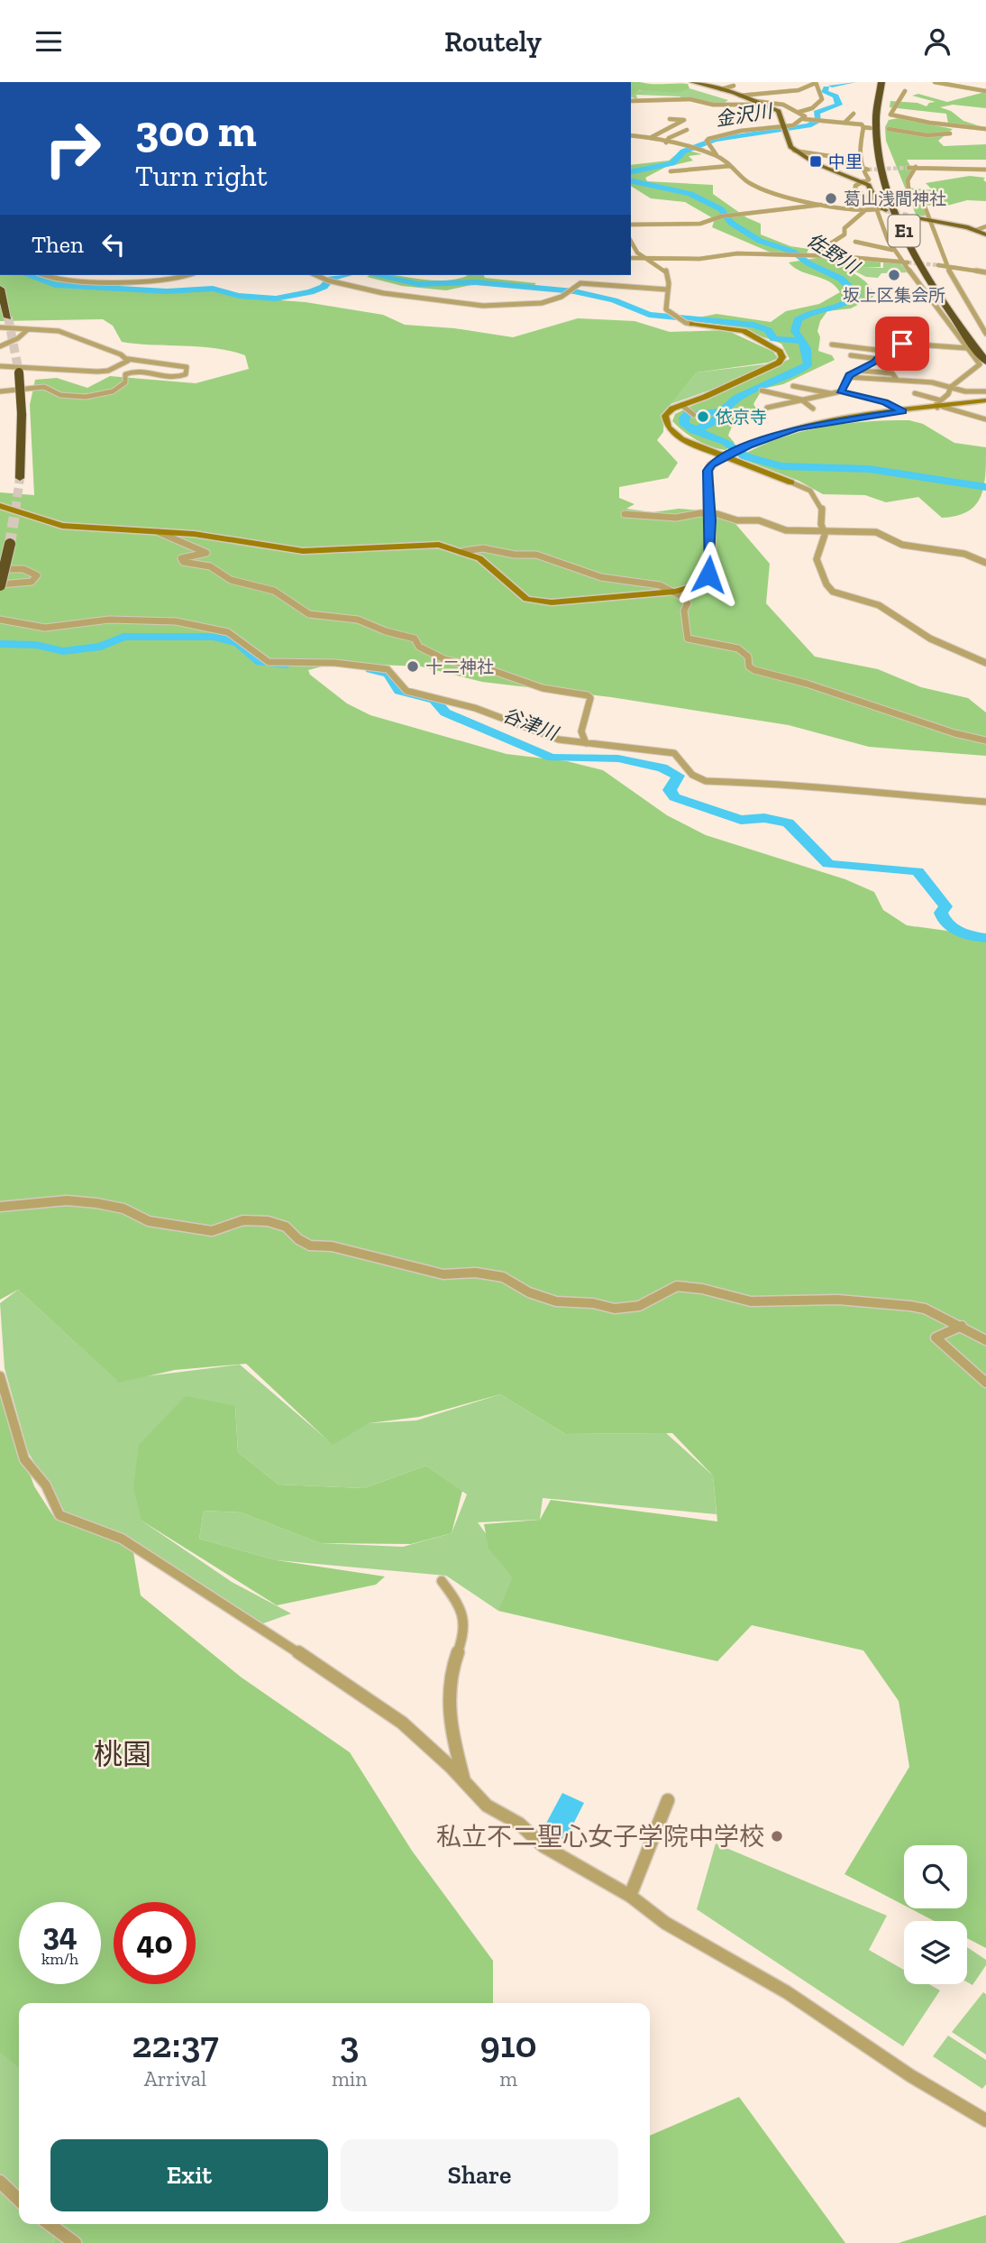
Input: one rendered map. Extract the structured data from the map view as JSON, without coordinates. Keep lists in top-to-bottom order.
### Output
{
  "streets": {
    "highway": ["E1"]
  },
  "districts": ["桃園"],
  "water": ["金沢川", "佐野川", "谷津川"],
  "places": {
    "transit": ["中里"],
    "other": [
      "葛山浅間神社",
      "坂上区集会所",
      "依京寺",
      "十二神社",
      "私立不二聖心女子学院中学校"
    ]
  },
  "page": {
    "header": "Routely",
    "turn": ["300 m", "Turn right"],
    "then": "Then",
    "speed": "34 km/h",
    "limit": "40",
    "eta": [
      "22:37",
      "Arrival",
      "3",
      "min",
      "910",
      "m"
    ],
    "buttons": ["Exit", "Share"]
  }
}
